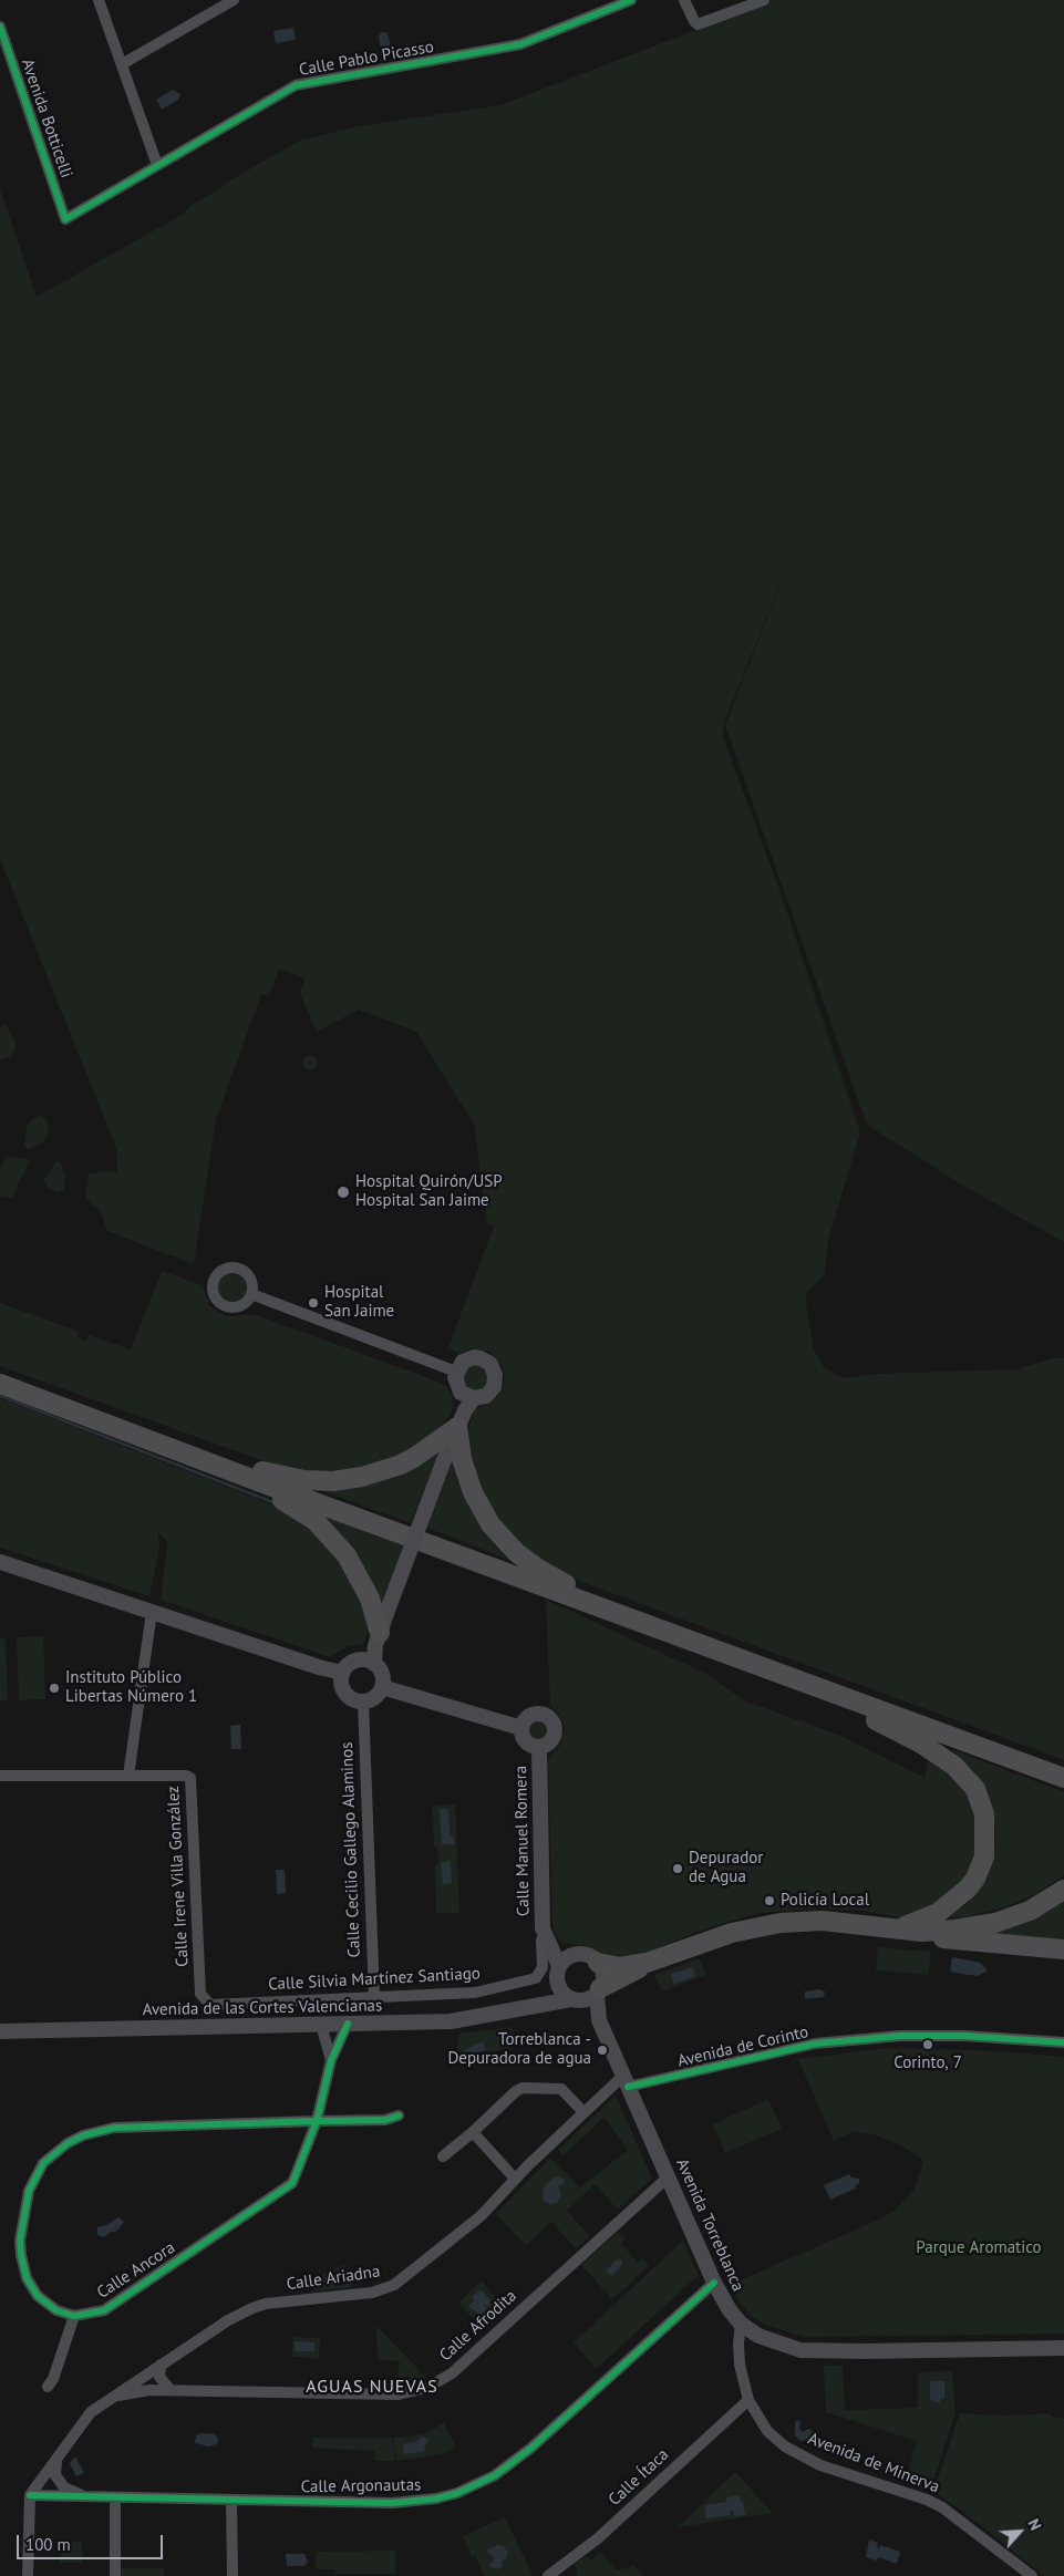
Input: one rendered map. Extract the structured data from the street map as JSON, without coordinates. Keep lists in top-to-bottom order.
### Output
{
  "streets": {
    "street": [
      "Calle Pablo Picasso",
      "Avenida Botticelli",
      "Calle Manuel Romera",
      "Calle Cecilio Gallego Alaminos",
      "Calle Irene Villa González",
      "Calle Silvia Martínez Santiago",
      "Avenida de las Cortes Valencianas",
      "Avenida de Corinto",
      "Avenida Torreblanca",
      "Calle Ancora",
      "Calle Ariadna",
      "Calle Afrodita",
      "Avenida de Minerva",
      "Calle Ítaca",
      "Calle Argonautas"
    ]
  },
  "crossings": [
    ["Calle Pablo Picasso", "Avenida Botticelli"],
    ["Calle Manuel Romera", "Calle Silvia Martínez Santiago"],
    ["Calle Manuel Romera", "Avenida de las Cortes Valencianas"],
    ["Calle Cecilio Gallego Alaminos", "Calle Silvia Martínez Santiago"],
    ["Calle Irene Villa González", "Calle Silvia Martínez Santiago"],
    ["Calle Silvia Martínez Santiago", "Avenida de las Cortes Valencianas"],
    ["Avenida de las Cortes Valencianas", "Calle Ancora"],
    ["Avenida de Corinto", "Avenida Torreblanca"],
    ["Avenida de Corinto", "Calle Ariadna"],
    ["Avenida Torreblanca", "Calle Ariadna"],
    ["Avenida Torreblanca", "Calle Afrodita"],
    ["Avenida Torreblanca", "Avenida de Minerva"],
    ["Avenida Torreblanca", "Calle Argonautas"],
    ["Calle Ariadna", "Calle Afrodita"],
    ["Calle Ariadna", "Calle Argonautas"],
    ["Avenida de Minerva", "Calle Ítaca"]
  ],
  "districts": ["AGUAS NUEVAS"],
  "parks": ["Parque Aromatico"],
  "places": [
    "Hospital Quirón/USP Hospital San Jaime",
    "Hospital San Jaime",
    "Instituto Público Libertas Número 1",
    "Depurador de Agua",
    "Policía Local",
    "Corinto, 7",
    "Torreblanca - Depuradora de agua"
  ],
  "scale_bar": "100 m",
  "north": "top right"
}
